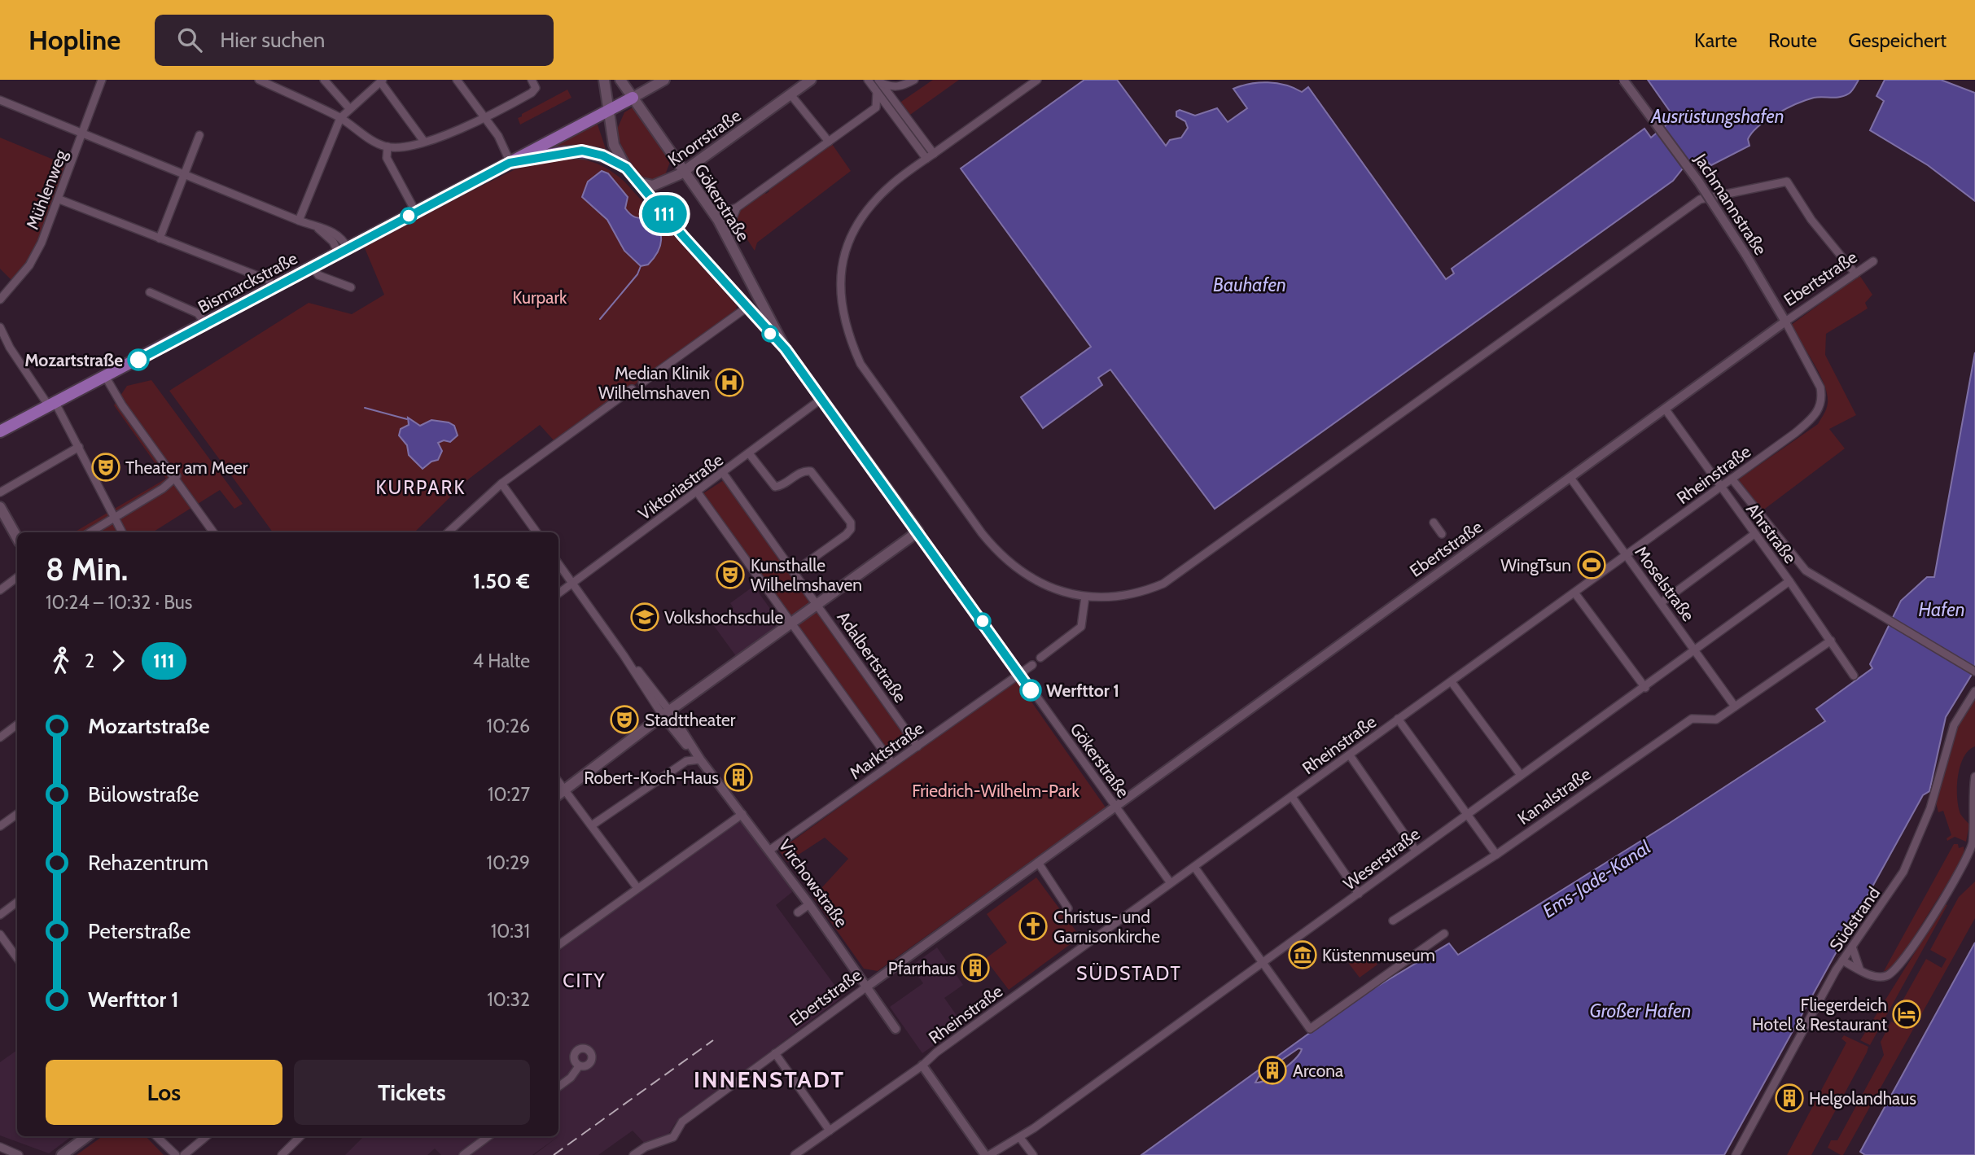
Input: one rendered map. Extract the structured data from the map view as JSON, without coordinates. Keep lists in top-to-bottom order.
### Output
{
  "streets": {
    "main road": ["Knorrstraße", "Gökerstraße", "Bismarckstraße"],
    "street": [
      "Mühlenweg",
      "Jachmannstraße",
      "Ebertstraße",
      "Rheinstraße",
      "Viktoriastraße",
      "Ahrstraße",
      "Moselstraße",
      "Adalbertstraße",
      "Marktstraße",
      "Kanalstraße",
      "Weserstraße",
      "Virchowstraße",
      "Südstrand"
    ]
  },
  "crossings": [
    ["Knorrstraße", "Gökerstraße"],
    ["Gökerstraße", "Ebertstraße"],
    ["Gökerstraße", "Bismarckstraße"],
    ["Gökerstraße", "Rheinstraße"],
    ["Gökerstraße", "Viktoriastraße"],
    ["Gökerstraße", "Marktstraße"],
    ["Jachmannstraße", "Ebertstraße"],
    ["Jachmannstraße", "Rheinstraße"],
    ["Ebertstraße", "Rheinstraße"],
    ["Ebertstraße", "Ahrstraße"],
    ["Ebertstraße", "Moselstraße"],
    ["Ebertstraße", "Virchowstraße"],
    ["Rheinstraße", "Ahrstraße"],
    ["Rheinstraße", "Moselstraße"],
    ["Viktoriastraße", "Adalbertstraße"],
    ["Viktoriastraße", "Virchowstraße"],
    ["Ahrstraße", "Kanalstraße"],
    ["Ahrstraße", "Weserstraße"],
    ["Moselstraße", "Kanalstraße"],
    ["Moselstraße", "Weserstraße"],
    ["Adalbertstraße", "Marktstraße"],
    ["Marktstraße", "Virchowstraße"]
  ],
  "districts": [
    "KURPARK",
    "SÜDSTADT",
    "CITY",
    "INNENSTADT"
  ],
  "water": [
    "Ausrüstungshafen",
    "Bauhafen",
    "Hafen",
    "Ems-Jade-Kanal",
    "Großer Hafen"
  ],
  "parks": ["Kurpark", "Friedrich-Wilhelm-Park"],
  "places": {
    "other": ["Mozartstraße", "Werfttor 1"],
    "hospital": ["Median Klinik Wilhelmshaven"],
    "theatre": ["Theater am Meer", "Kunsthalle Wilhelmshaven", "Stadttheater"],
    "sports": ["WingTsun"],
    "school or university": ["Volkshochschule"],
    "building": [
      "Robert-Koch-Haus",
      "Pfarrhaus",
      "Arcona",
      "Helgolandhaus"
    ],
    "church": ["Christus- und Garnisonkirche"],
    "museum": ["Küstenmuseum"],
    "hotel": ["Fliegerdeich Hotel & Restaurant"]
  },
  "lines": ["bus line 111"],
  "page": {
    "header": "Hopline",
    "search": "Hier suchen",
    "nav": ["Karte", "Route", "Gespeichert"],
    "on_map": "111",
    "heading": ["8 Min.", "10:24 – 10:32 · Bus", "1.50 €"],
    "legs": ["2", "111", "4 Halte"],
    "list": [
      {
        "name": "Mozartstraße",
        "value": "10:26"
      },
      {
        "name": "Bülowstraße",
        "value": "10:27"
      },
      {
        "name": "Rehazentrum",
        "value": "10:29"
      },
      {
        "name": "Peterstraße",
        "value": "10:31"
      },
      {
        "name": "Werfttor 1",
        "value": "10:32"
      }
    ],
    "buttons": ["Los", "Tickets"]
  }
}
